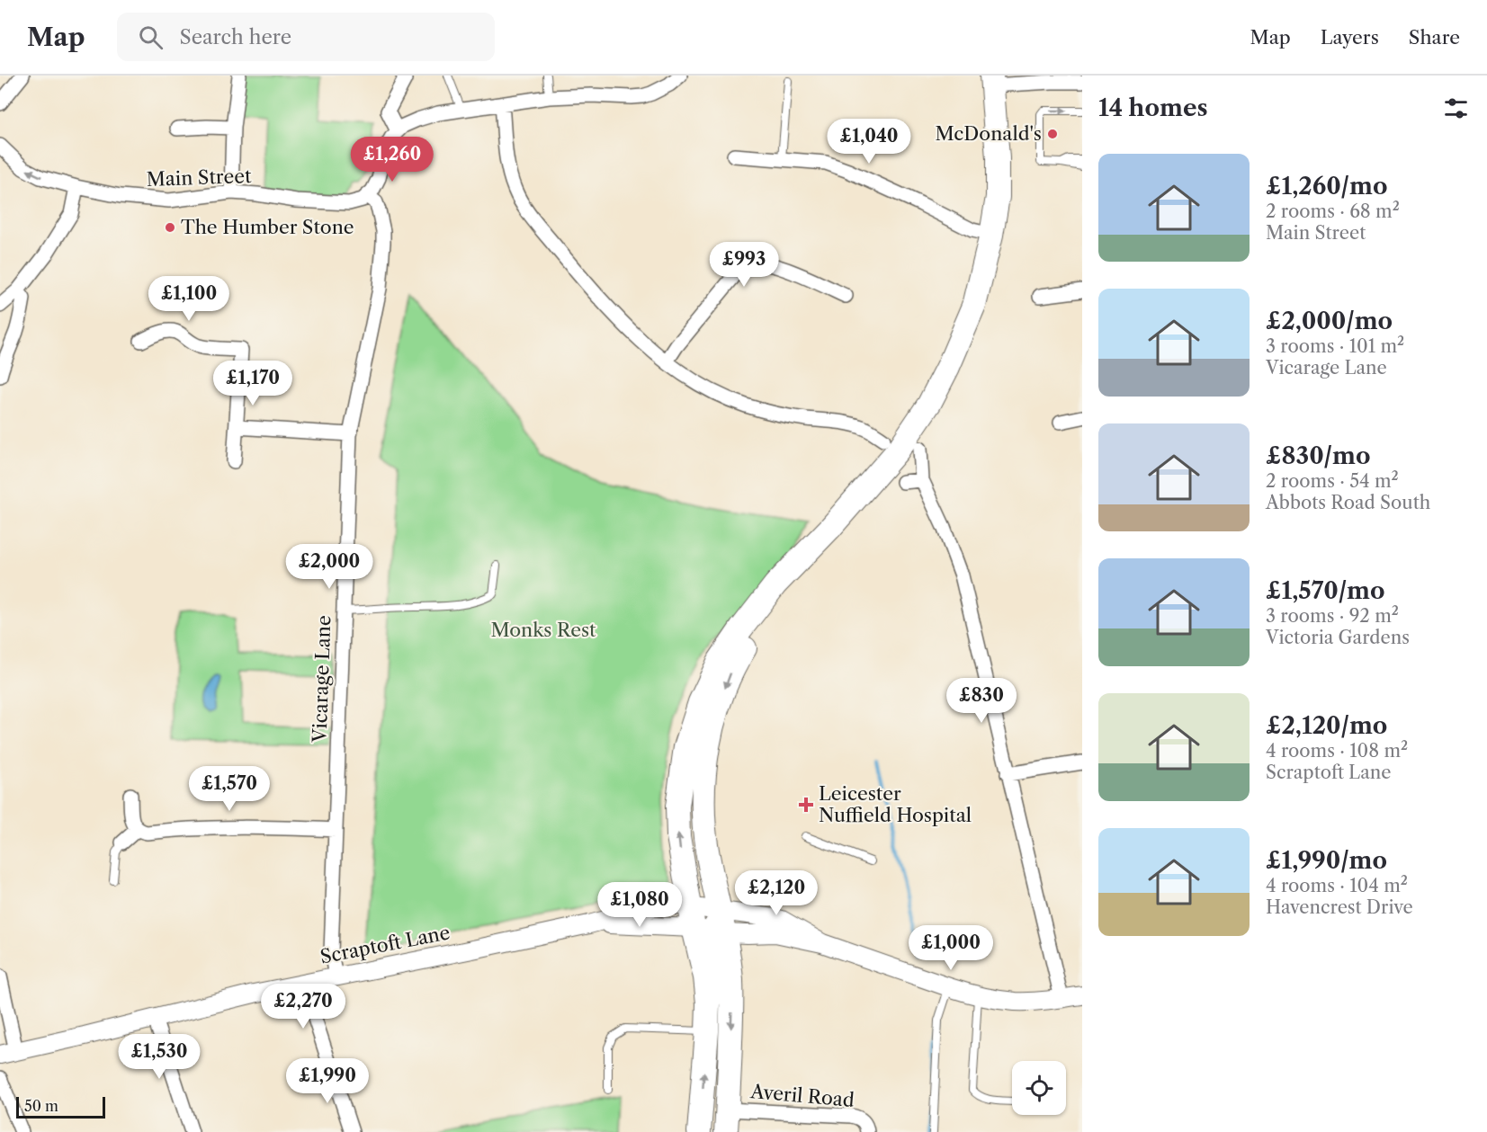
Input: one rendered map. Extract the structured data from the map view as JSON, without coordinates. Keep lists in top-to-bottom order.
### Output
{
  "streets": {
    "street": [
      "Main Street",
      "Vicarage Lane",
      "Scraptoft Lane",
      "Averil Road"
    ]
  },
  "crossings": [
    ["Main Street", "Vicarage Lane"],
    ["Vicarage Lane", "Scraptoft Lane"]
  ],
  "parks": ["Monks Rest"],
  "places": {
    "other": ["McDonald's", "The Humber Stone"],
    "health": ["Leicester Nuffield Hospital"]
  },
  "scale_bar": "50 m",
  "page": {
    "header": "Map",
    "search": "Search here",
    "nav": ["Map", "Layers", "Share"],
    "heading": "14 homes",
    "price": [
      "£1,040",
      "£1,260",
      "£993",
      "£1,100",
      "£1,170",
      "£2,000",
      "£830",
      "£1,570",
      "£2,120",
      "£1,080",
      "£1,000",
      "£2,270",
      "£1,530",
      "£1,990"
    ],
    "list": [
      {
        "name": "£1,260/mo",
        "note": "2 rooms · 68 m² · Main Street"
      },
      {
        "name": "£2,000/mo",
        "note": "3 rooms · 101 m² · Vicarage Lane"
      },
      {
        "name": "£830/mo",
        "note": "2 rooms · 54 m² · Abbots Road South"
      },
      {
        "name": "£1,570/mo",
        "note": "3 rooms · 92 m² · Victoria Gardens"
      },
      {
        "name": "£2,120/mo",
        "note": "4 rooms · 108 m² · Scraptoft Lane"
      },
      {
        "name": "£1,990/mo",
        "note": "4 rooms · 104 m² · Havencrest Drive"
      }
    ],
    "scale": "50 m"
  }
}
